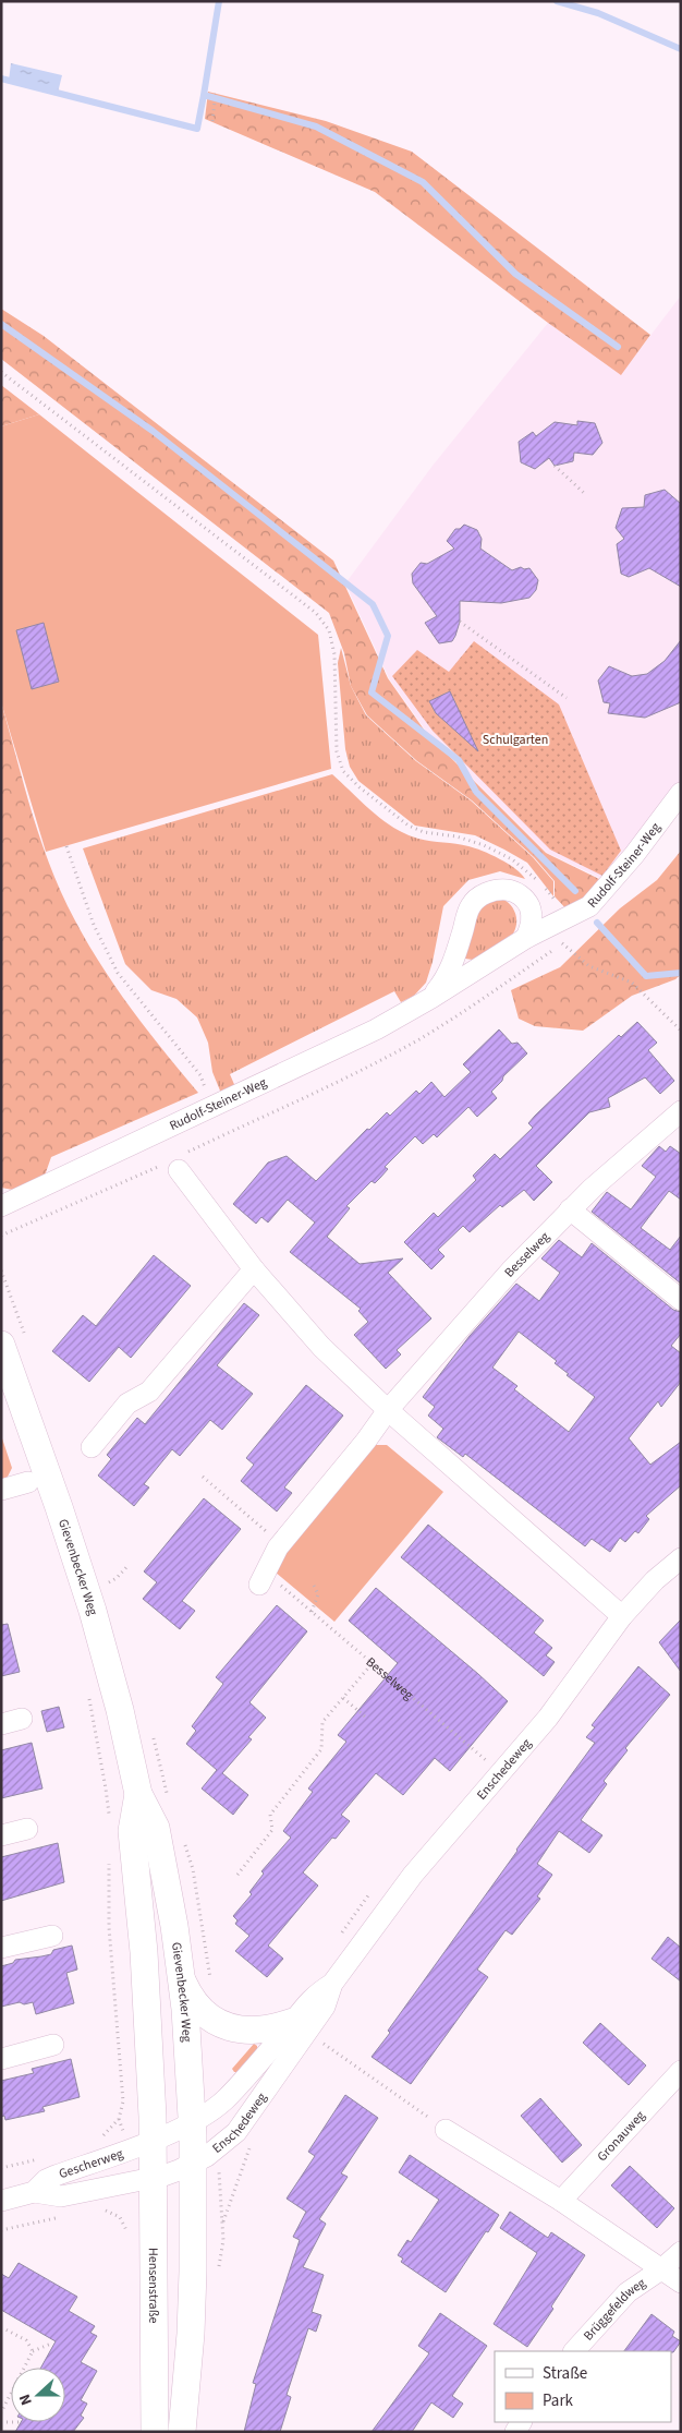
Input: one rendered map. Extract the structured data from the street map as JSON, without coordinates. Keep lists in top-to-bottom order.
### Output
{
  "streets": {
    "main road": ["Gievenbecker Weg", "Hensenstraße"],
    "street": [
      "Rudolf-Steiner-Weg",
      "Besselweg",
      "Enschedeweg",
      "Gronauweg",
      "Gescherweg",
      "Brüggefeldweg"
    ]
  },
  "crossings": [
    ["Besselweg", "Enschedeweg"],
    ["Gievenbecker Weg", "Enschedeweg"],
    ["Gievenbecker Weg", "Gescherweg"],
    ["Gievenbecker Weg", "Hensenstraße"],
    ["Enschedeweg", "Gescherweg"],
    ["Enschedeweg", "Hensenstraße"],
    ["Gescherweg", "Hensenstraße"]
  ],
  "parks": ["Schulgarten"],
  "legend": ["Straße", "Park"],
  "north": "left"
}
